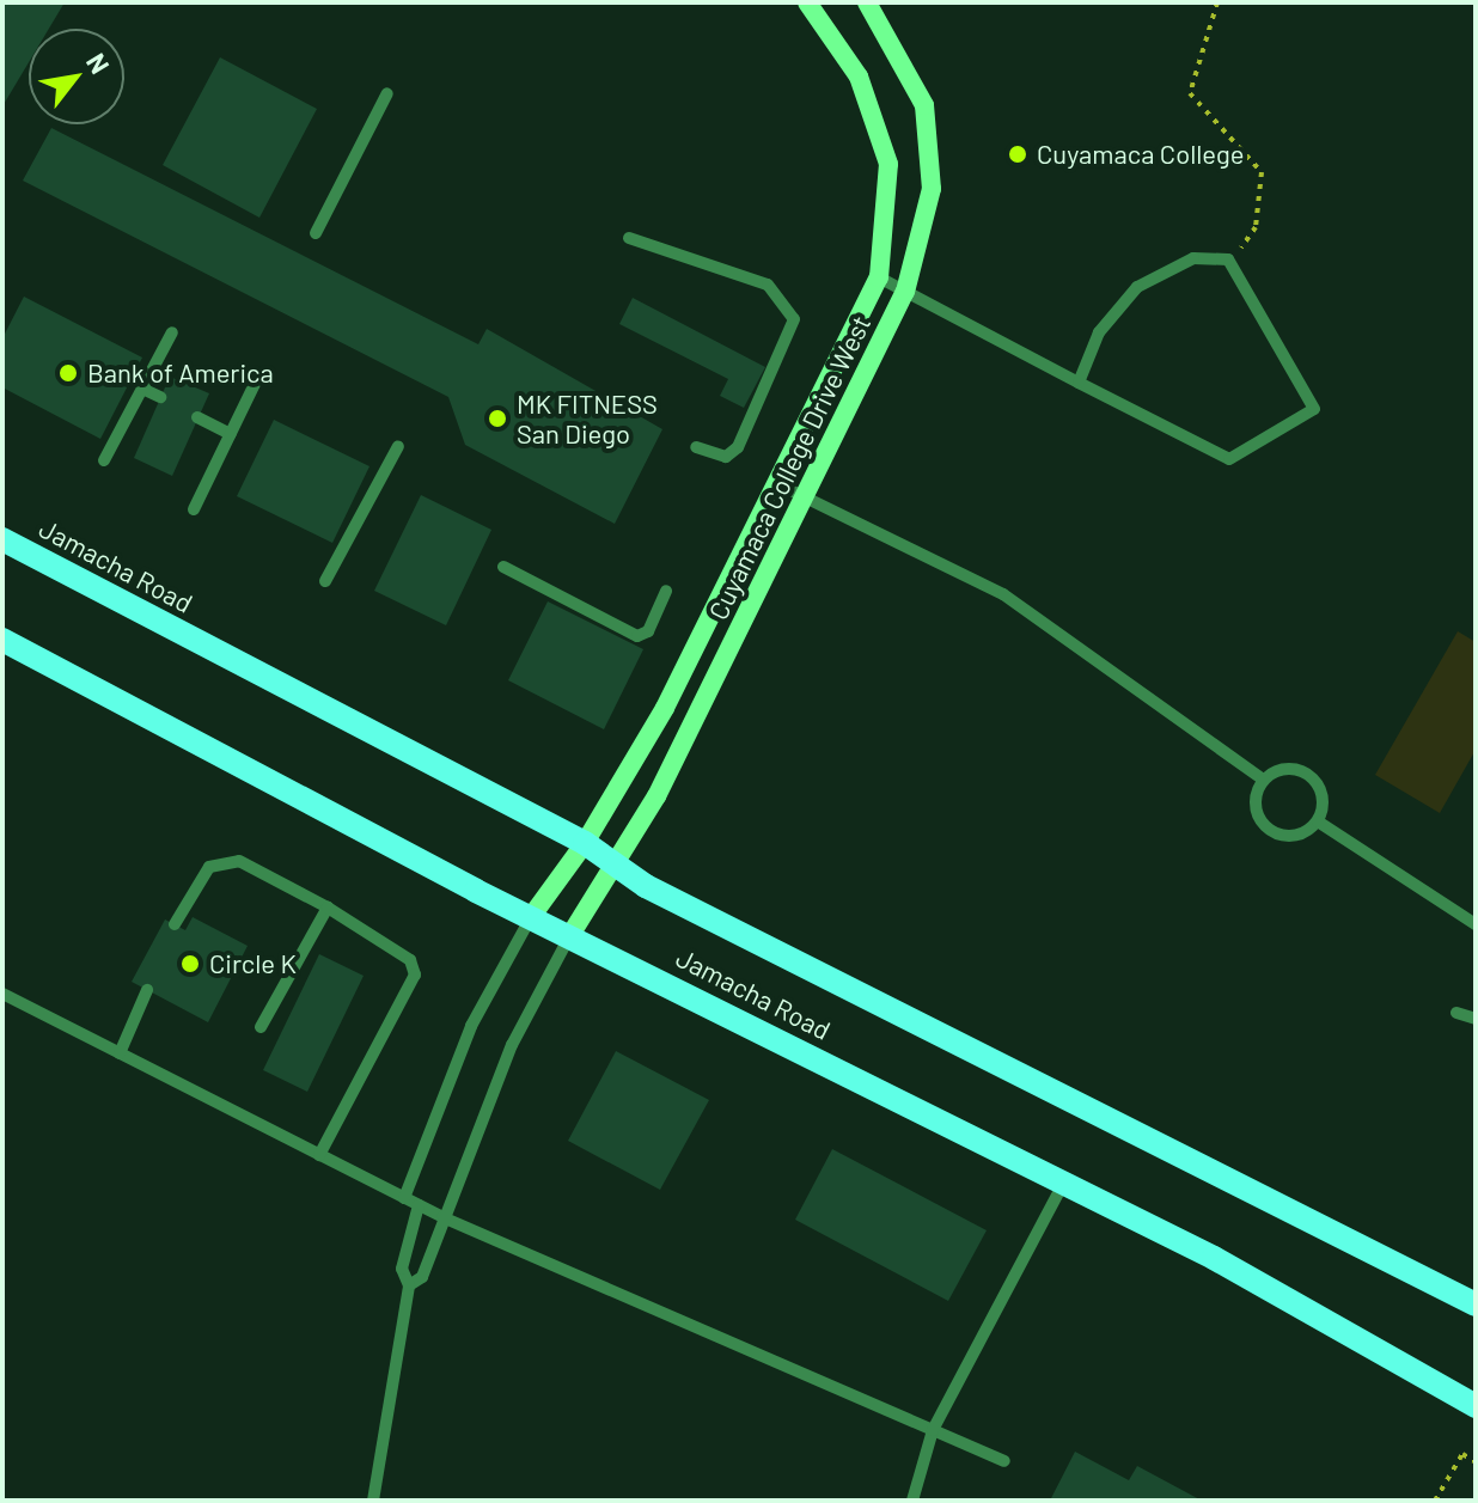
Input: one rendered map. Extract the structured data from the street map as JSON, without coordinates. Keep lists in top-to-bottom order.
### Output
{
  "streets": {
    "main road": ["Jamacha Road"],
    "street": ["Cuyamaca College Drive West"]
  },
  "crossings": [
    ["Cuyamaca College Drive West", "Jamacha Road"]
  ],
  "places": [
    "Cuyamaca College",
    "Bank of America",
    "MK FITNESS San Diego",
    "Circle K"
  ],
  "north": "top right"
}
